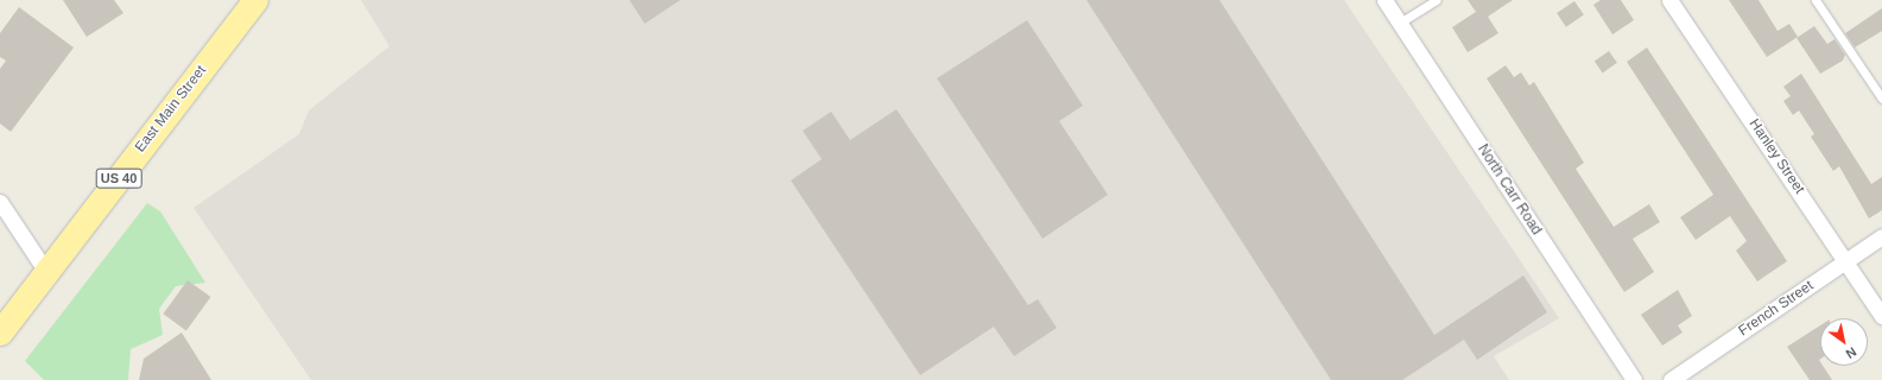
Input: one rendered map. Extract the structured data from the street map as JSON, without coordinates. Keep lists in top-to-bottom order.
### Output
{
  "streets": {
    "main road": ["East Main Street", "US 40"],
    "street": ["Hanley Street", "North Carr Road", "French Street"]
  },
  "crossings": [
    ["Hanley Street", "French Street"]
  ],
  "north": "bottom right"
}
